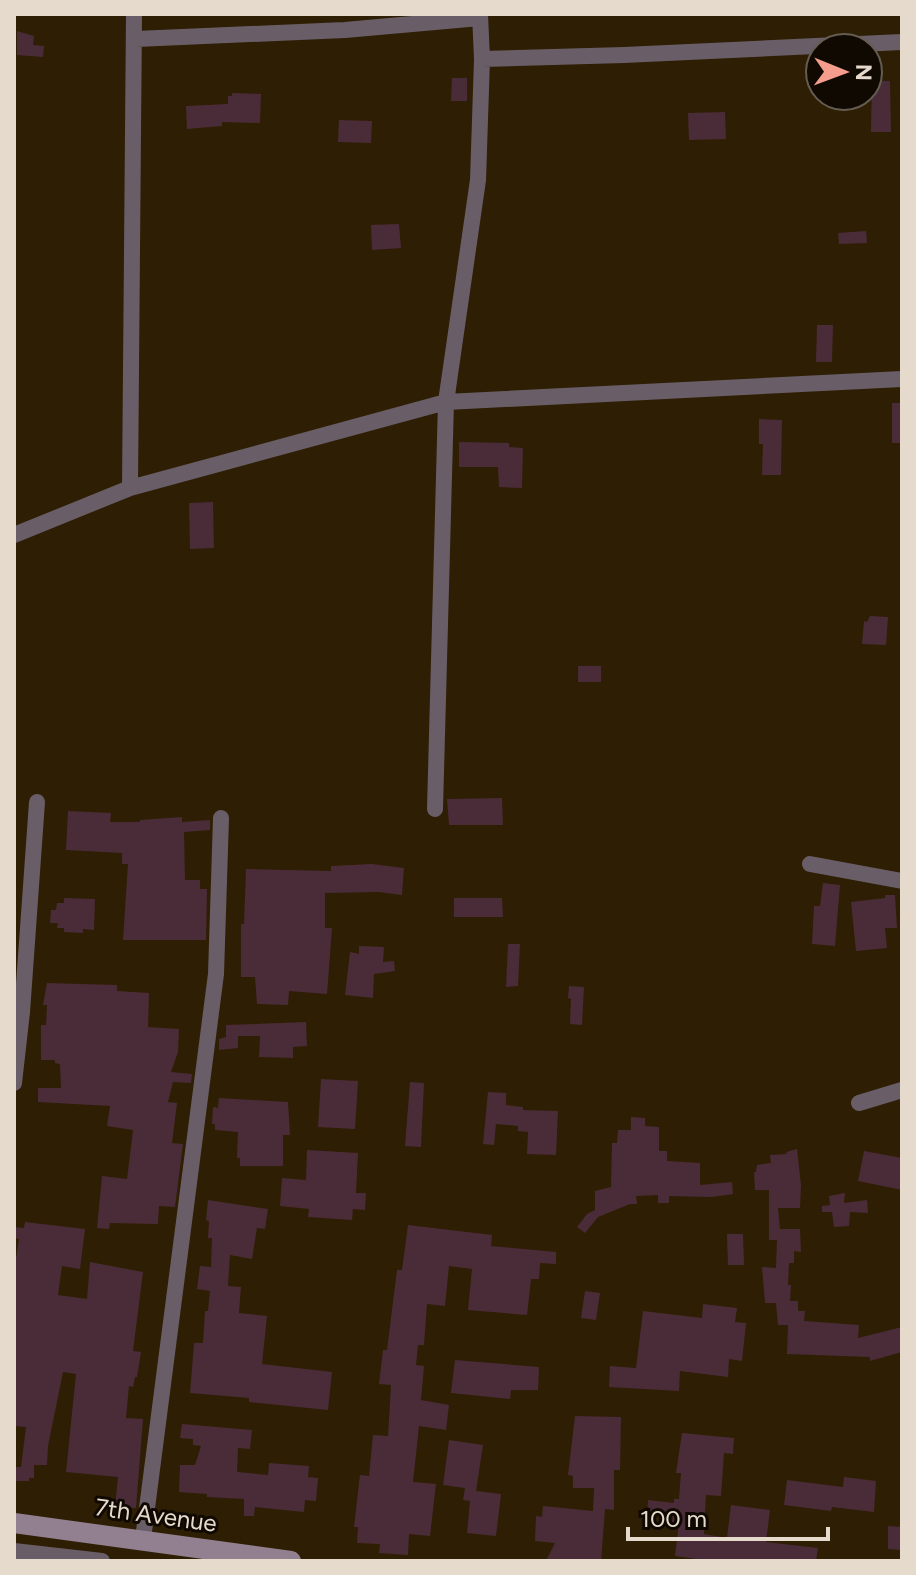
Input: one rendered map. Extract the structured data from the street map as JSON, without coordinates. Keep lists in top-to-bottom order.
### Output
{
  "streets": {
    "main road": ["7th Avenue"]
  },
  "scale_bar": "100 m",
  "north": "right"
}
